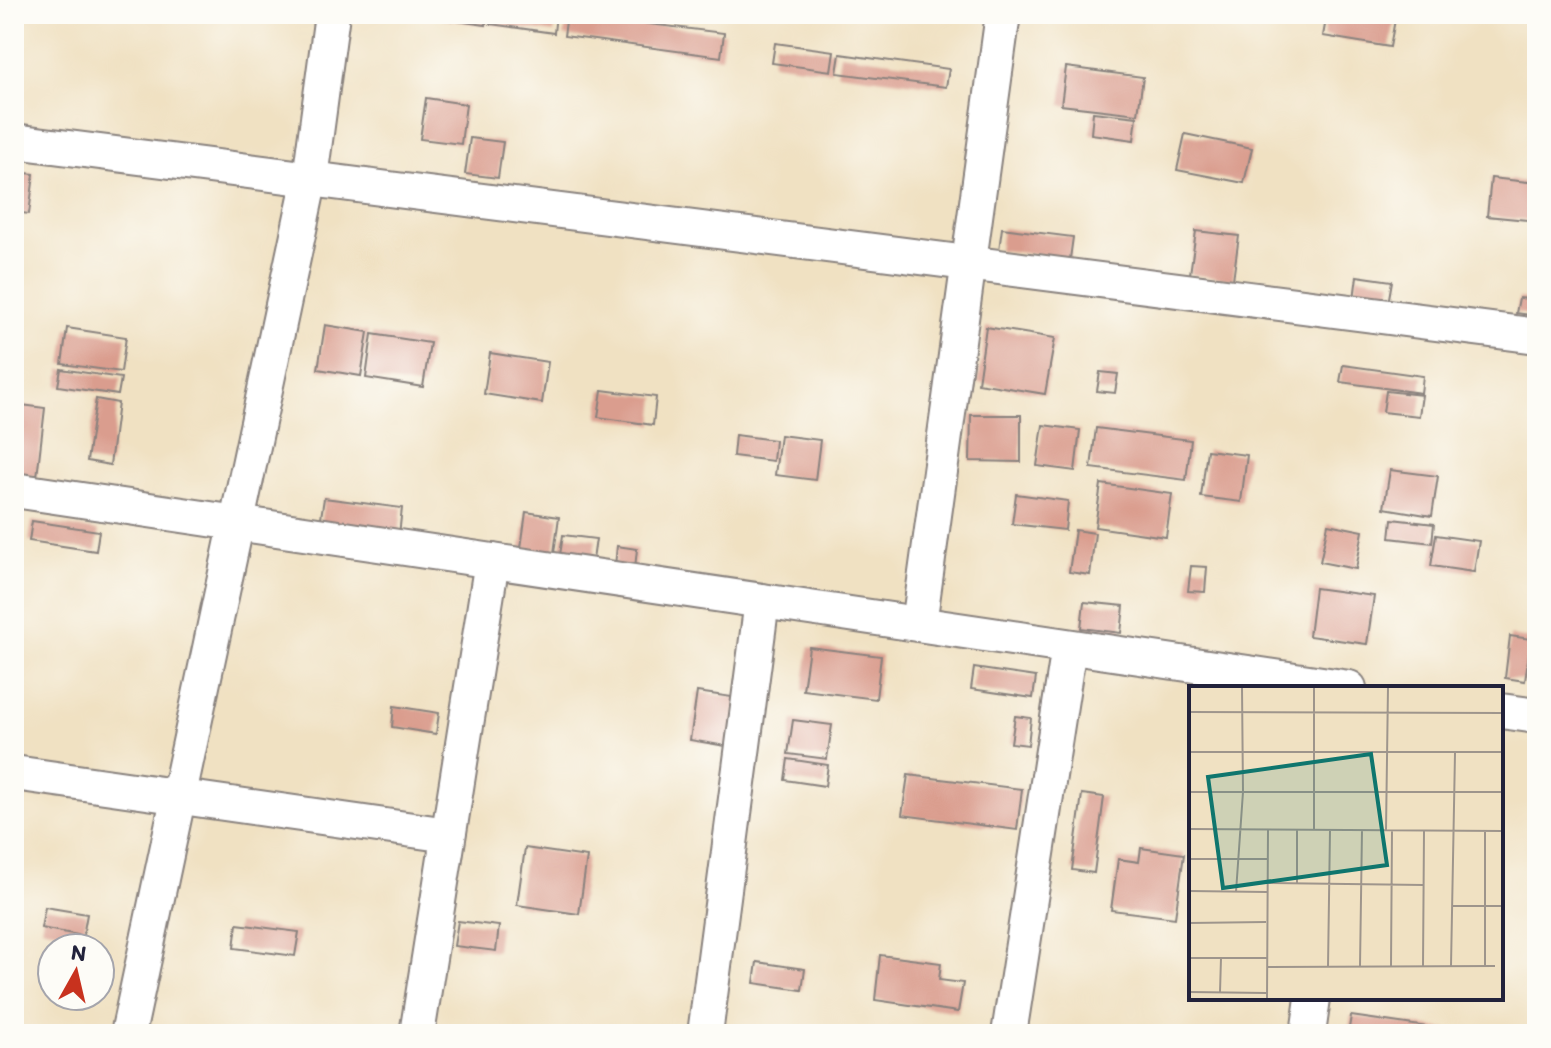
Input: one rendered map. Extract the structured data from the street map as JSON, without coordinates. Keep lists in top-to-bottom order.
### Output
{
  "north": "top"
}
